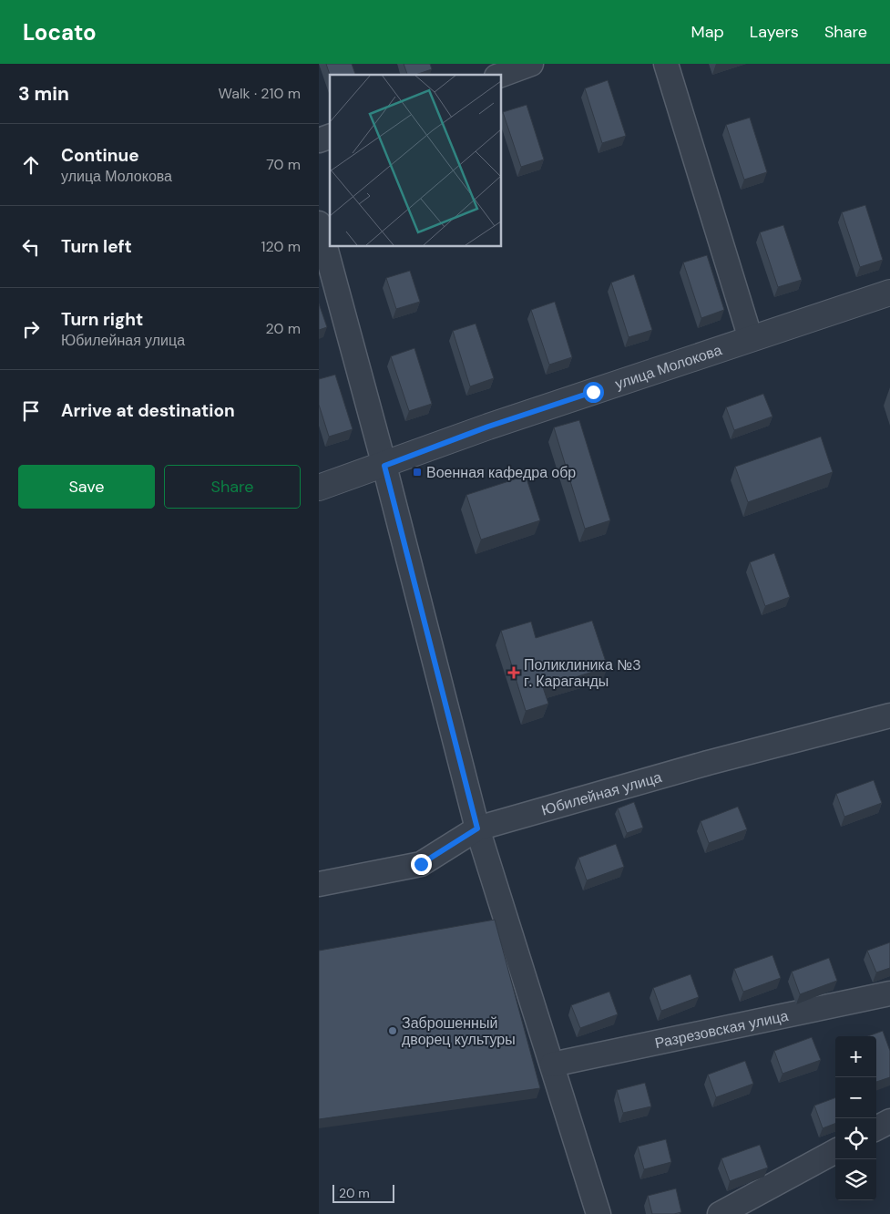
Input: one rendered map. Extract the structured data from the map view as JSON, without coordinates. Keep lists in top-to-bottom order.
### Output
{
  "streets": {
    "street": ["улица Молокова", "Юбилейная улица", "Разрезовская улица"]
  },
  "places": {
    "transit": ["Военная кафедра обр"],
    "health": ["Поликлиника №3 г. Караганды"],
    "other": ["Заброшенный дворец культуры"]
  },
  "scale_bar": "20 m",
  "page": {
    "header": "Locato",
    "nav": ["Map", "Layers", "Share"],
    "heading": ["3 min", "Walk · 210 m"],
    "list": [
      ["Continue", "улица Молокова", "70 m"],
      ["Turn left", "120 m"],
      ["Turn right", "Юбилейная улица", "20 m"],
      "Arrive at destination"
    ],
    "buttons": ["Save", "Share"],
    "map_buttons": ["+", "−"],
    "scale": "20 m"
  }
}
